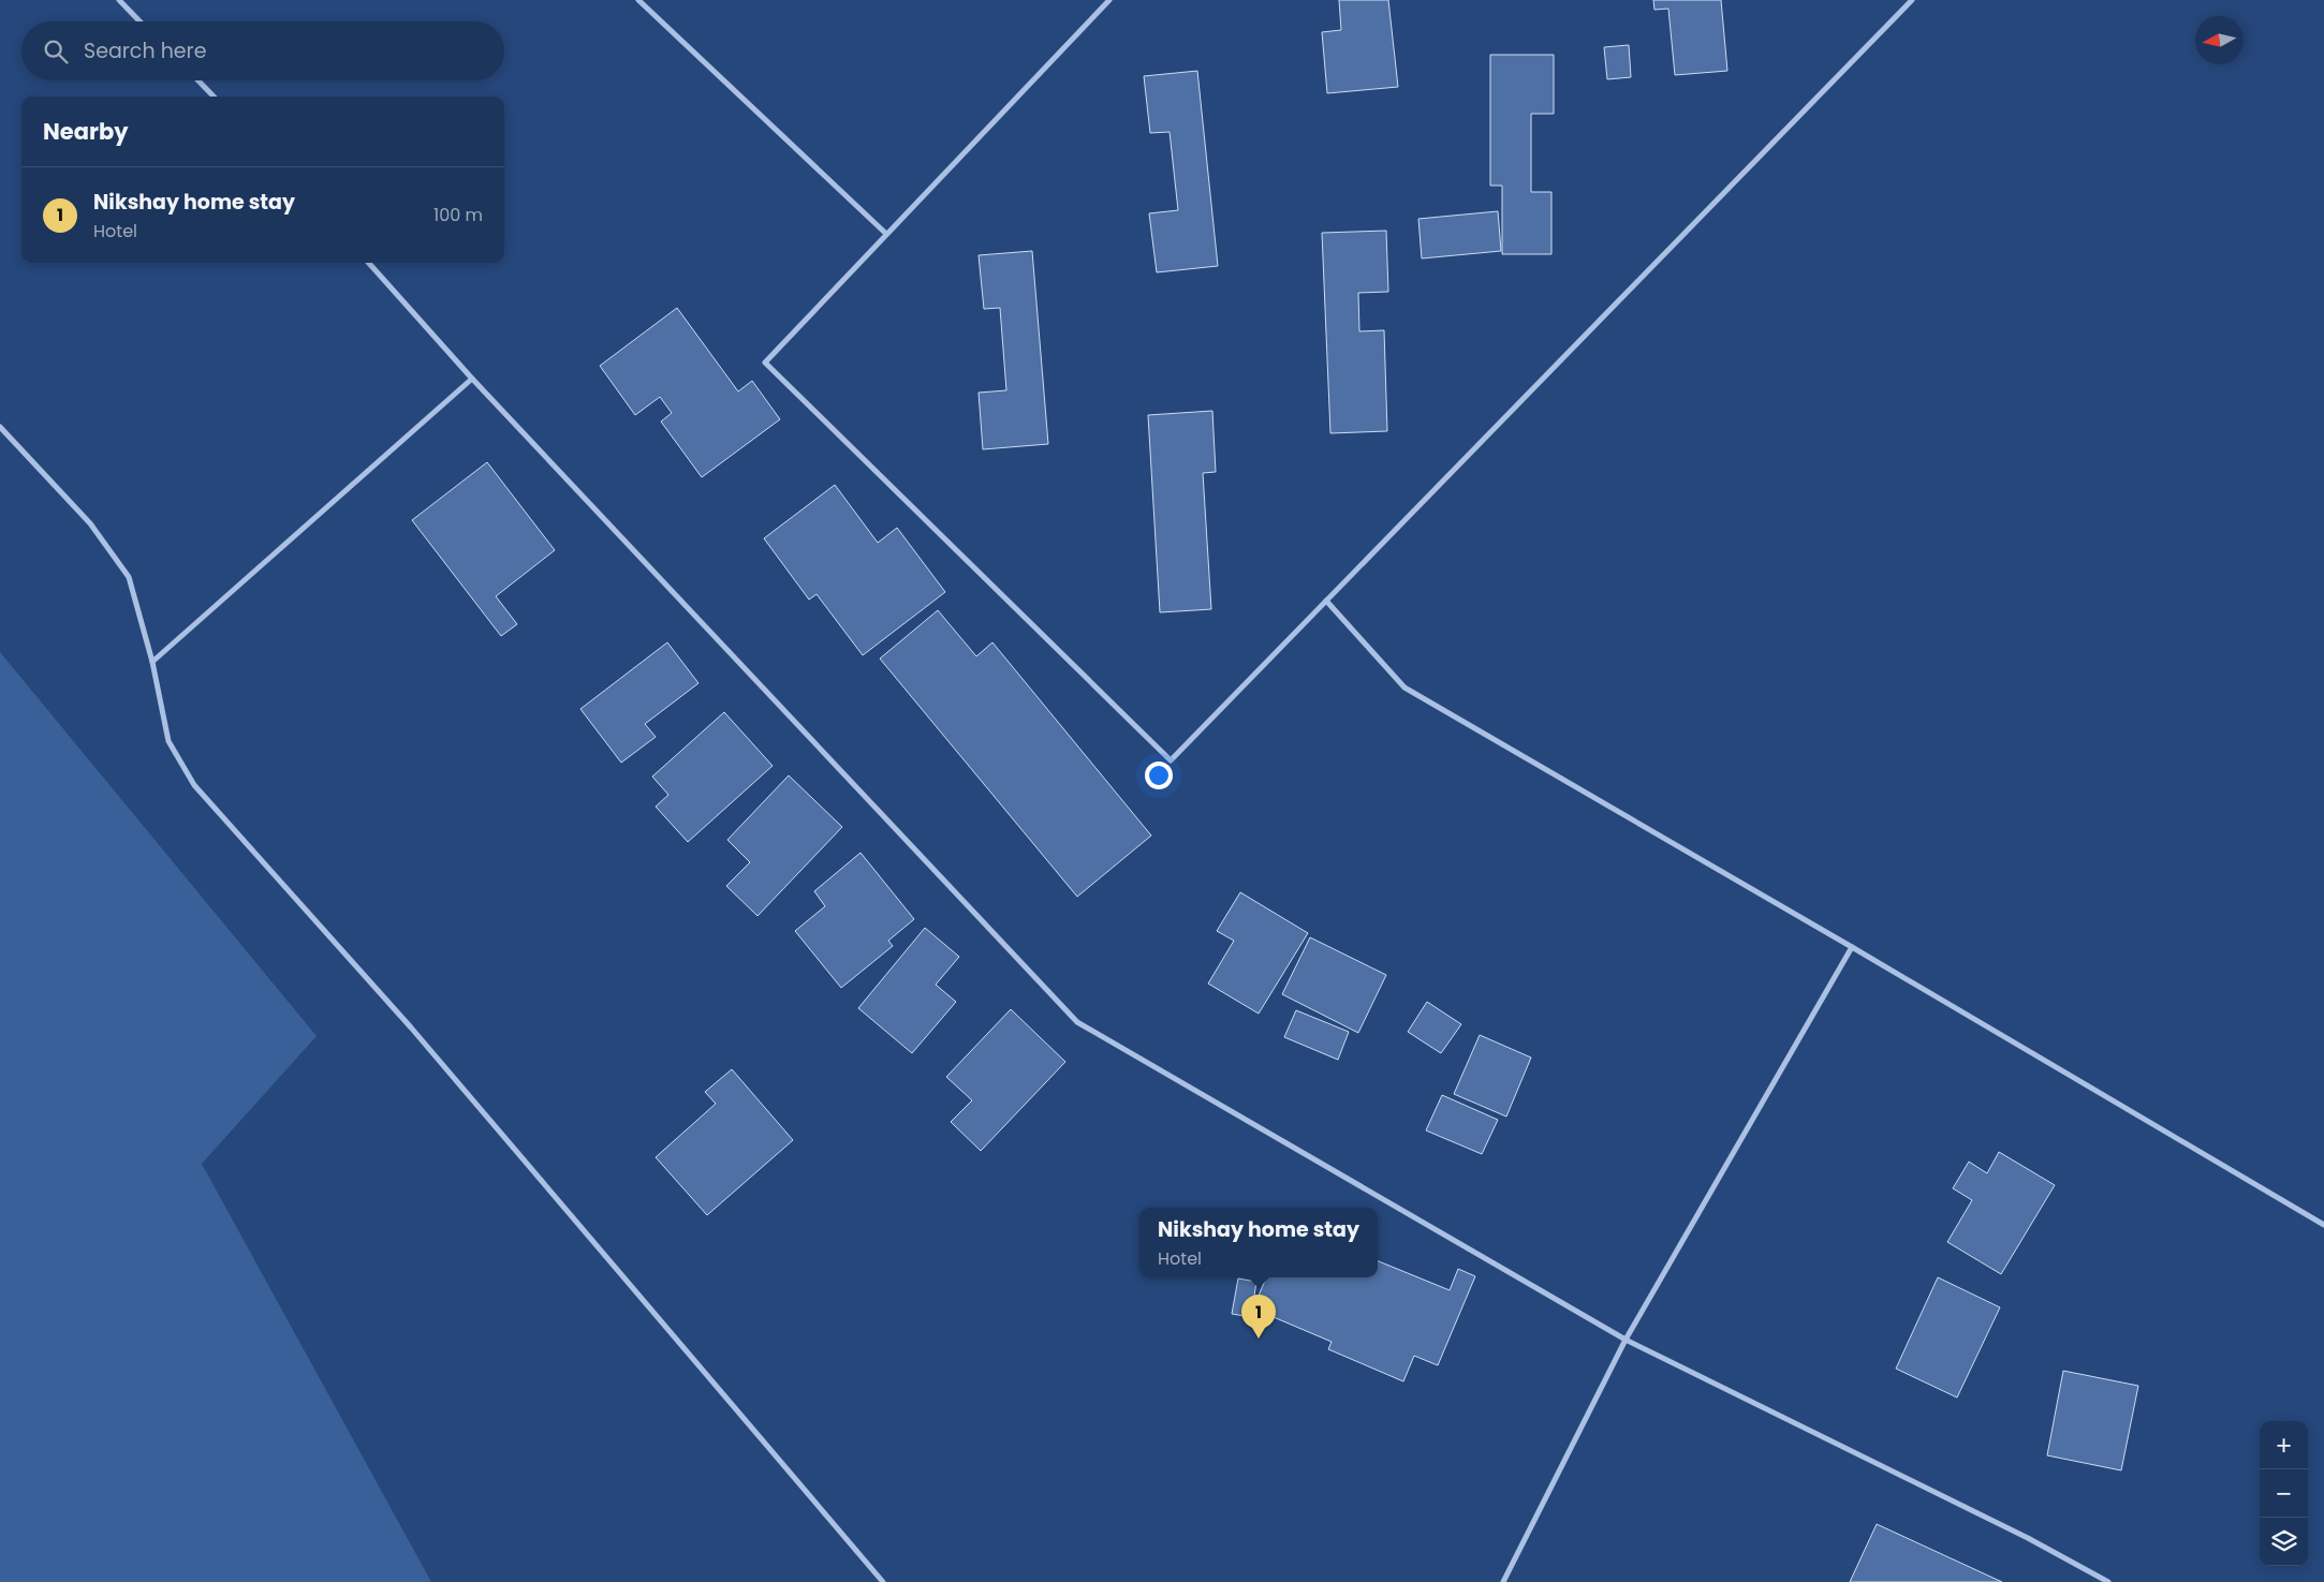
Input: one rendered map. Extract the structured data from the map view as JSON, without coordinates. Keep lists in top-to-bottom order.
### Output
{
  "north": "left",
  "page": {
    "search": "Search here",
    "heading": "Nearby",
    "list": [
      {
        "mark": "1",
        "name": "Nikshay home stay",
        "note": "Hotel",
        "value": "100 m"
      }
    ],
    "popup": ["Nikshay home stay", "Hotel"],
    "pins": "1",
    "map_buttons": ["+", "−"]
  }
}
